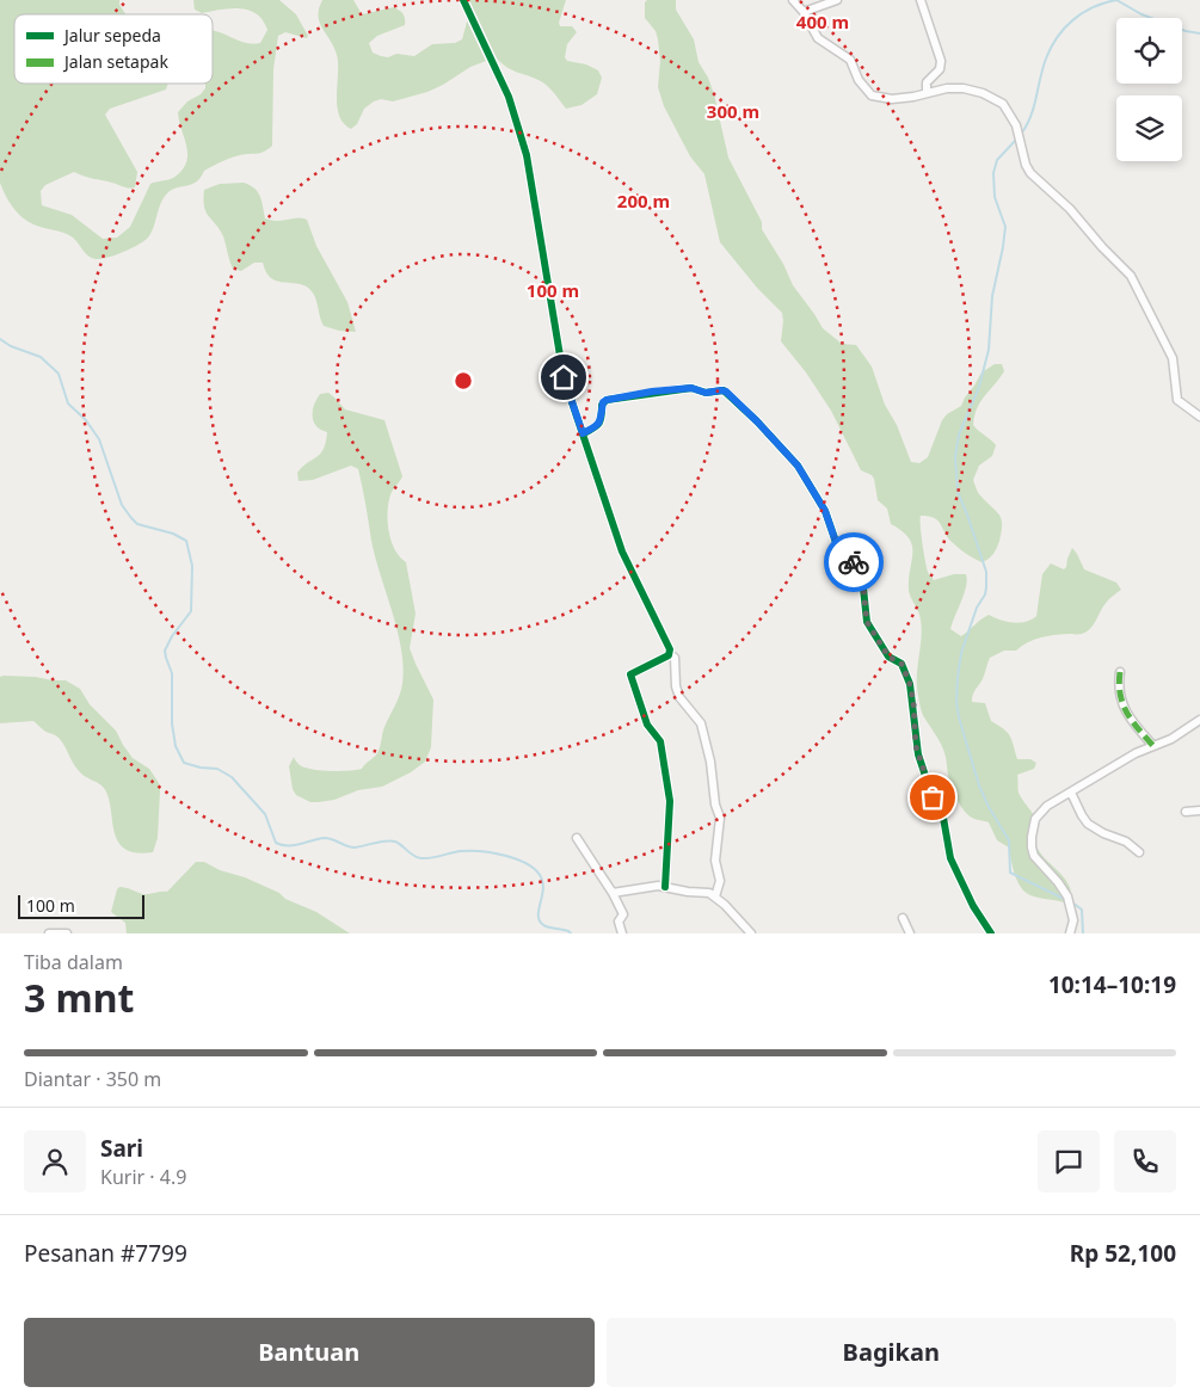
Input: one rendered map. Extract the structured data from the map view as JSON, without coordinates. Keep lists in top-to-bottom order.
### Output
{
  "legend": ["Jalur sepeda", "Jalan setapak"],
  "scale_bar": "100 m",
  "page": {
    "scale": "100 m",
    "heading": ["3 mnt", "Tiba dalam", "10:14–10:19"],
    "panel": [
      "Sari",
      "Kurir · 4.9",
      "Pesanan #7799",
      "Rp 52,100"
    ],
    "bar": "Diantar · 350 m",
    "buttons": ["Bantuan", "Bagikan"]
  },
  "rings": [
    "400 m",
    "300 m",
    "200 m",
    "100 m"
  ]
}
